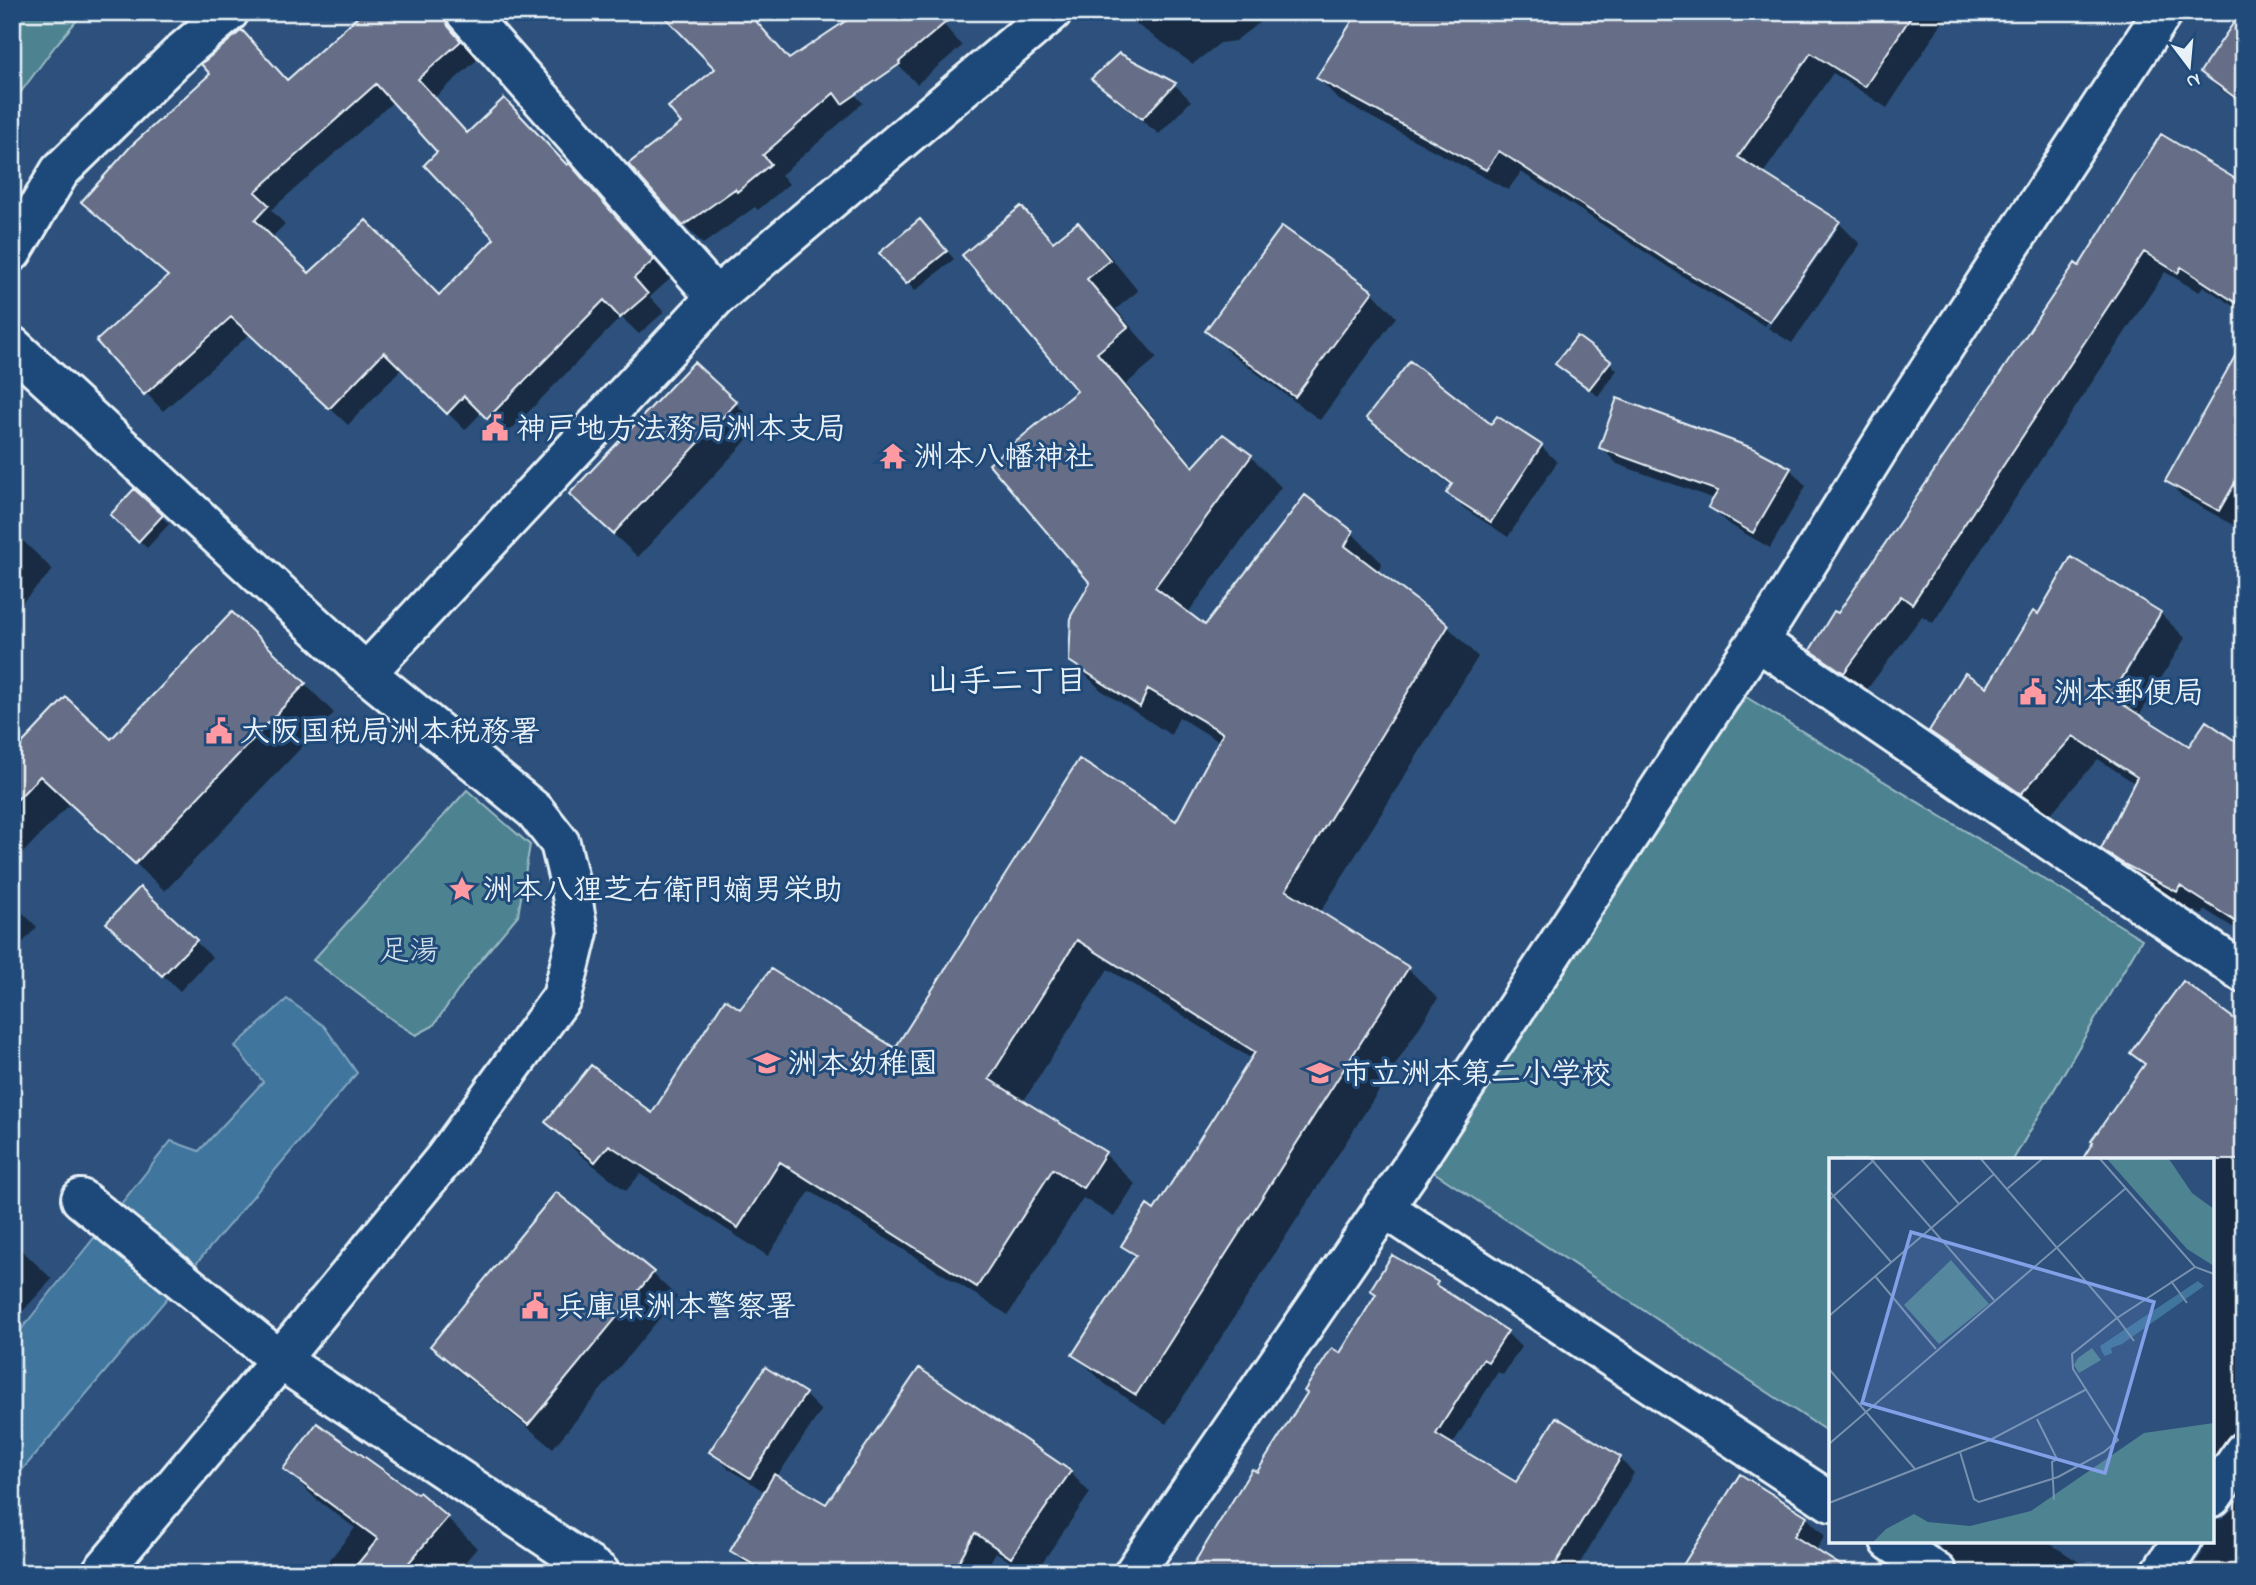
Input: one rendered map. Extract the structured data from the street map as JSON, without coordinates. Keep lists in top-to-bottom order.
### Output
{
  "districts": ["山手二丁目"],
  "parks": ["足湯"],
  "places": {
    "public building": [
      "神戸地方法務局洲本支局",
      "洲本郵便局",
      "大阪国税局洲本税務署",
      "兵庫県洲本警察署"
    ],
    "temple": ["洲本八幡神社"],
    "place": ["洲本八狸芝右衛門嫡男栄助"],
    "school or university": ["洲本幼稚園", "市立洲本第二小学校"]
  },
  "north": "bottom"
}
